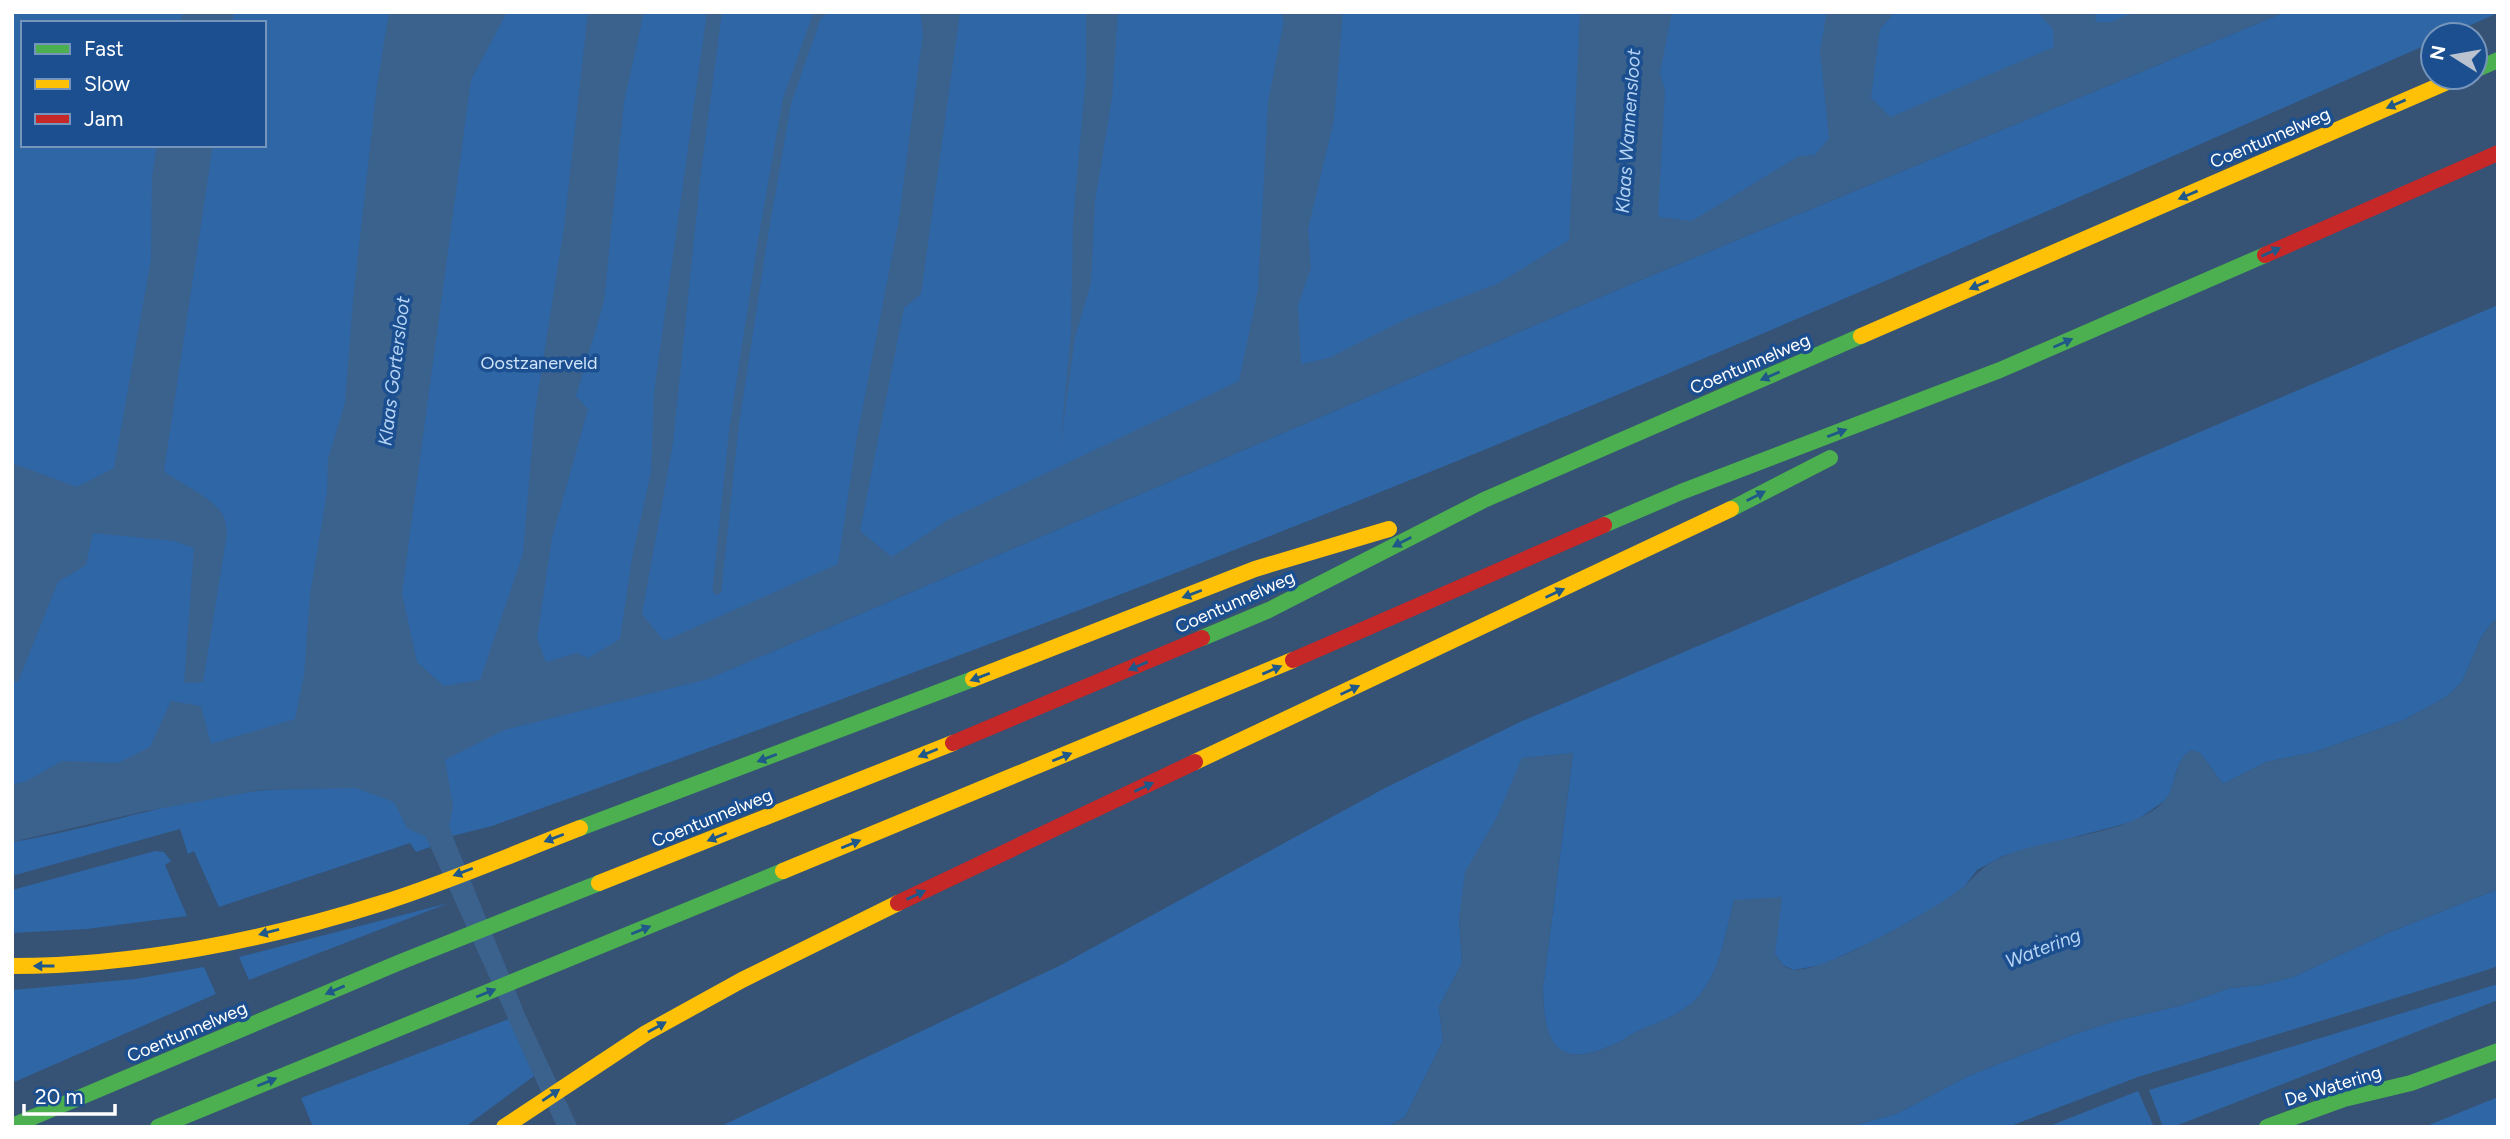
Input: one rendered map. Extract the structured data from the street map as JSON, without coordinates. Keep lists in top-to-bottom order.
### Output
{
  "streets": {
    "main road": ["Coentunnelweg", "De Watering"]
  },
  "water": ["Klaas Wannensloot", "Klaas Gortersloot", "Watering"],
  "parks": ["Oostzanerveld"],
  "legend": ["Fast", "Slow", "Jam"],
  "scale_bar": "20 m",
  "north": "left"
}
